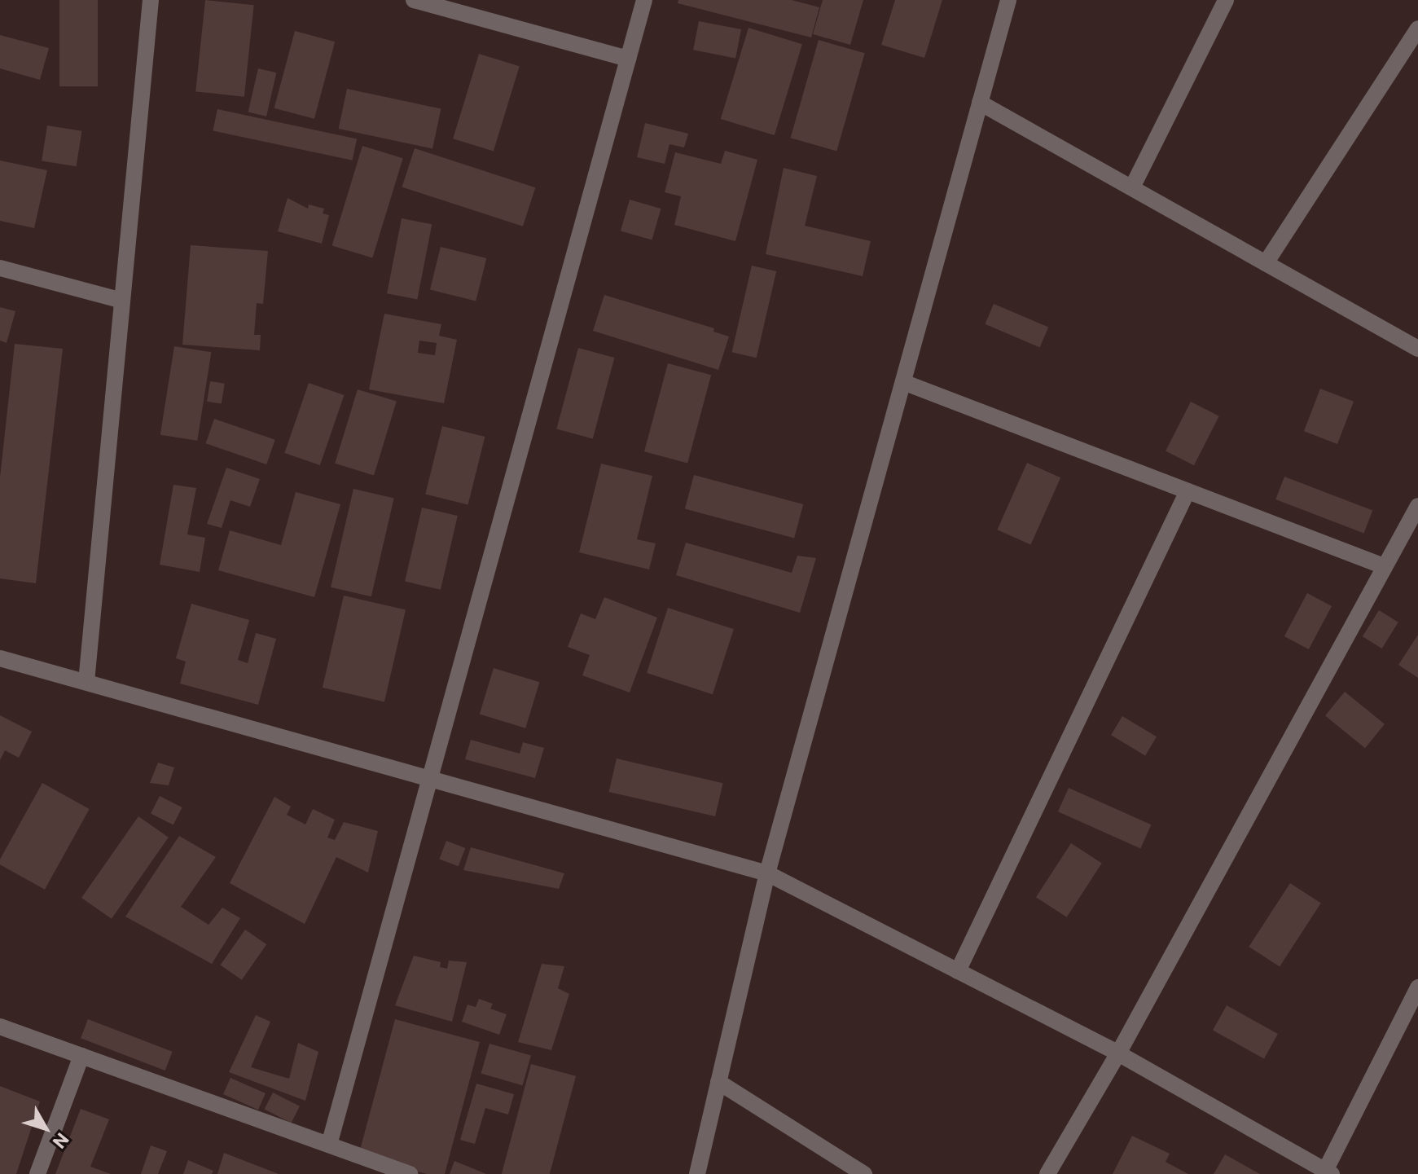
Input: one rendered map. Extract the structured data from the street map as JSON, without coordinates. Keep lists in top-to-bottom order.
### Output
{
  "north": "bottom right"
}
